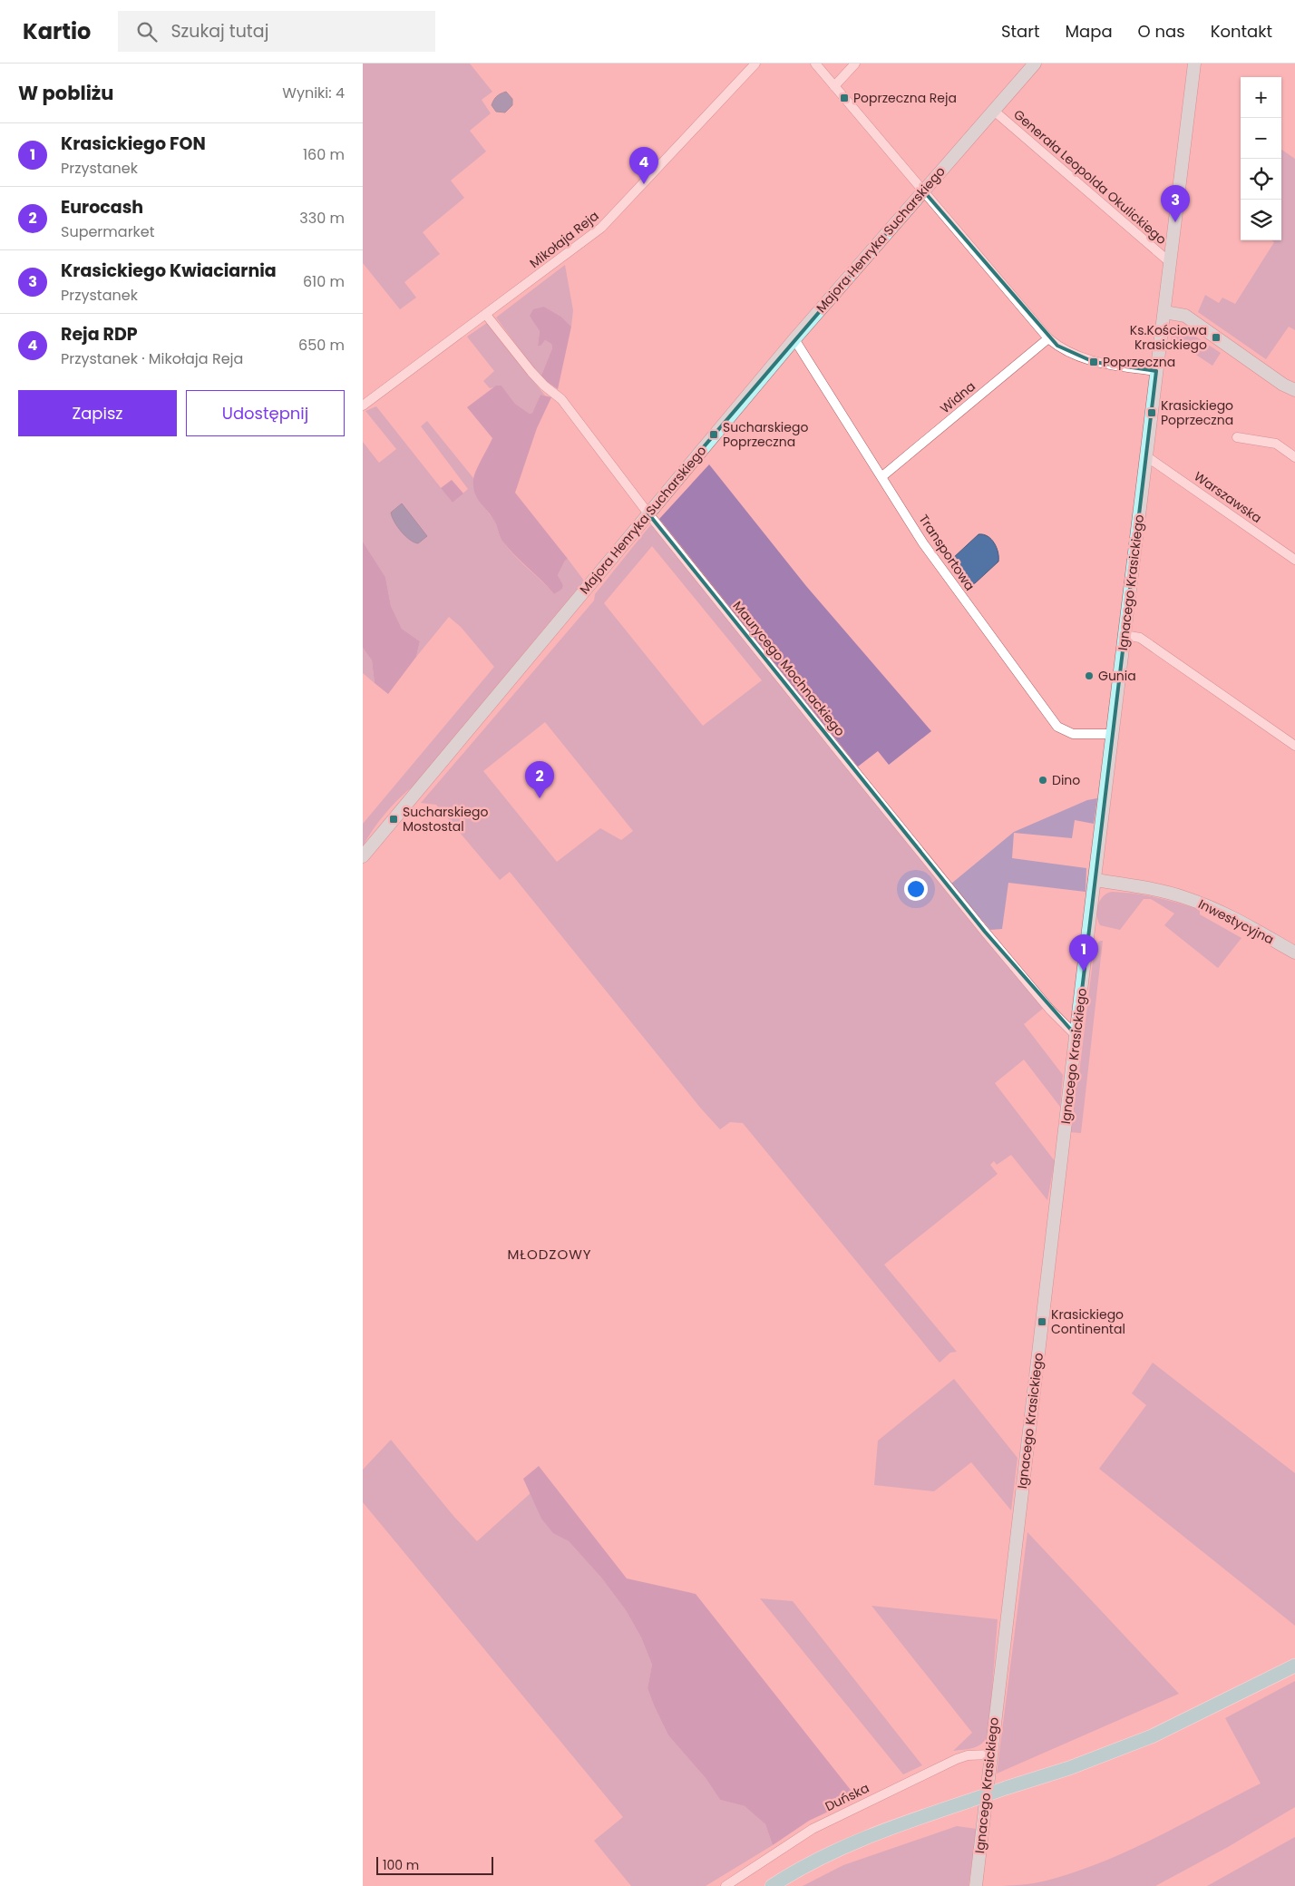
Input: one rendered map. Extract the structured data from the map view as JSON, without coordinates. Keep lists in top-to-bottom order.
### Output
{
  "streets": {
    "street": [
      "Generała Leopolda Okulickiego",
      "Mikołaja Reja",
      "Majora Henryka Sucharskiego",
      "Widna",
      "Warszawska",
      "Transportowa",
      "Ignacego Krasickiego",
      "Maurycego Mochnackiego",
      "Inwestycyjna",
      "Duńska"
    ]
  },
  "crossings": [
    ["Generała Leopolda Okulickiego", "Majora Henryka Sucharskiego"],
    ["Generała Leopolda Okulickiego", "Ignacego Krasickiego"],
    ["Mikołaja Reja", "Maurycego Mochnackiego"],
    ["Majora Henryka Sucharskiego", "Transportowa"],
    ["Majora Henryka Sucharskiego", "Maurycego Mochnackiego"],
    ["Widna", "Transportowa"],
    ["Warszawska", "Ignacego Krasickiego"],
    ["Transportowa", "Ignacego Krasickiego"],
    ["Ignacego Krasickiego", "Maurycego Mochnackiego"],
    ["Ignacego Krasickiego", "Inwestycyjna"],
    ["Ignacego Krasickiego", "Duńska"]
  ],
  "districts": ["MŁODZOWY"],
  "places": {
    "transit": [
      "Poprzeczna Reja",
      "Ks.Kościowa Krasickiego",
      "Poprzeczna",
      "Krasickiego Poprzeczna",
      "Sucharskiego Poprzeczna",
      "Sucharskiego Mostostal",
      "Krasickiego Continental"
    ],
    "other": ["Gunia", "Dino"]
  },
  "scale_bar": "100 m",
  "page": {
    "header": "Kartio",
    "search": "Szukaj tutaj",
    "nav": [
      "Start",
      "Mapa",
      "O nas",
      "Kontakt"
    ],
    "heading": ["W pobliżu", "Wyniki: 4"],
    "map_buttons": ["+", "−"],
    "list": [
      {
        "mark": "1",
        "name": "Krasickiego FON",
        "note": "Przystanek",
        "value": "160 m"
      },
      {
        "mark": "2",
        "name": "Eurocash",
        "note": "Supermarket",
        "value": "330 m"
      },
      {
        "mark": "3",
        "name": "Krasickiego Kwiaciarnia",
        "note": "Przystanek",
        "value": "610 m"
      },
      {
        "mark": "4",
        "name": "Reja RDP",
        "note": "Przystanek · Mikołaja Reja",
        "value": "650 m"
      }
    ],
    "pins": [
      "4",
      "3",
      "2",
      "1"
    ],
    "buttons": ["Zapisz", "Udostępnij"],
    "scale": "100 m"
  }
}
